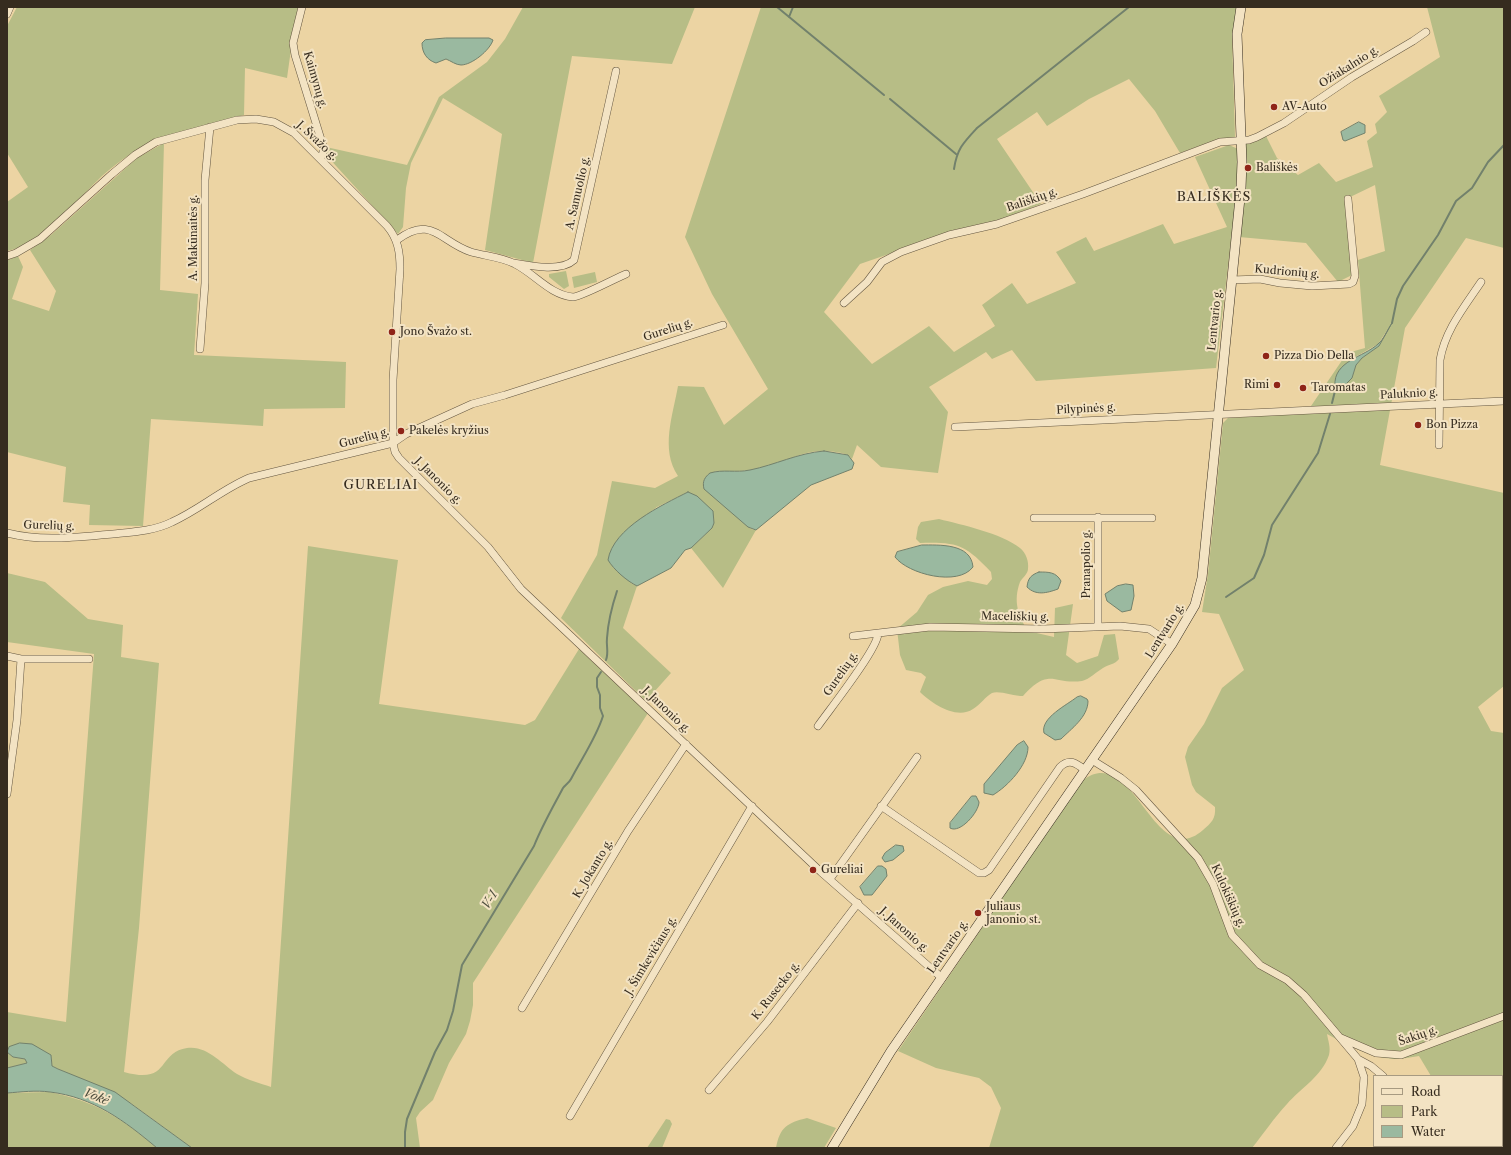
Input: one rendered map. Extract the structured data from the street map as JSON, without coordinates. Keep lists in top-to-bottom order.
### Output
{
  "streets": {
    "main road": ["Lentvario g."],
    "street": [
      "Ožiakalnio g.",
      "Kaimynų g.",
      "J. Švažo g.",
      "A. Samuolio g.",
      "Bališkių g.",
      "A. Makūnaitės g.",
      "Kudrionių g.",
      "Gurelių g.",
      "Paluknio g.",
      "Pilypinės g.",
      "J. Janonio g.",
      "Pranapolio g.",
      "Maceliškių g.",
      "K. Jokanto g.",
      "Kulokiškių g.",
      "J. Šimkevičiaus g.",
      "K. Rusecko g.",
      "Šakių g."
    ]
  },
  "crossings": [
    ["Ožiakalnio g.", "Bališkių g."],
    ["Ožiakalnio g.", "Lentvario g."],
    ["Kaimynų g.", "J. Švažo g."],
    ["J. Švažo g.", "A. Makūnaitės g."],
    ["J. Švažo g.", "Gurelių g."],
    ["J. Švažo g.", "J. Janonio g."],
    ["Bališkių g.", "Lentvario g."],
    ["Kudrionių g.", "Lentvario g."],
    ["Lentvario g.", "Paluknio g."],
    ["Lentvario g.", "Pilypinės g."],
    ["Lentvario g.", "J. Janonio g."],
    ["Lentvario g.", "Maceliškių g."],
    ["Lentvario g.", "Kulokiškių g."],
    ["Gurelių g.", "J. Janonio g."],
    ["Gurelių g.", "Maceliškių g."],
    ["Paluknio g.", "Pilypinės g."],
    ["J. Janonio g.", "K. Jokanto g."],
    ["J. Janonio g.", "J. Šimkevičiaus g."],
    ["J. Janonio g.", "K. Rusecko g."],
    ["Pranapolio g.", "Maceliškių g."],
    ["Kulokiškių g.", "Šakių g."]
  ],
  "districts": ["BALIŠKĖS", "GURELIAI"],
  "water": ["V-1", "Vokė"],
  "places": [
    "AV-Auto",
    "Bališkės",
    "Jono Švažo st.",
    "Pizza Dio Della",
    "Rimi",
    "Taromatas",
    "Bon Pizza",
    "Pakelės kryžius",
    "Gureliai",
    "Juliaus Janonio st."
  ],
  "legend": ["Road", "Park", "Water"]
}
